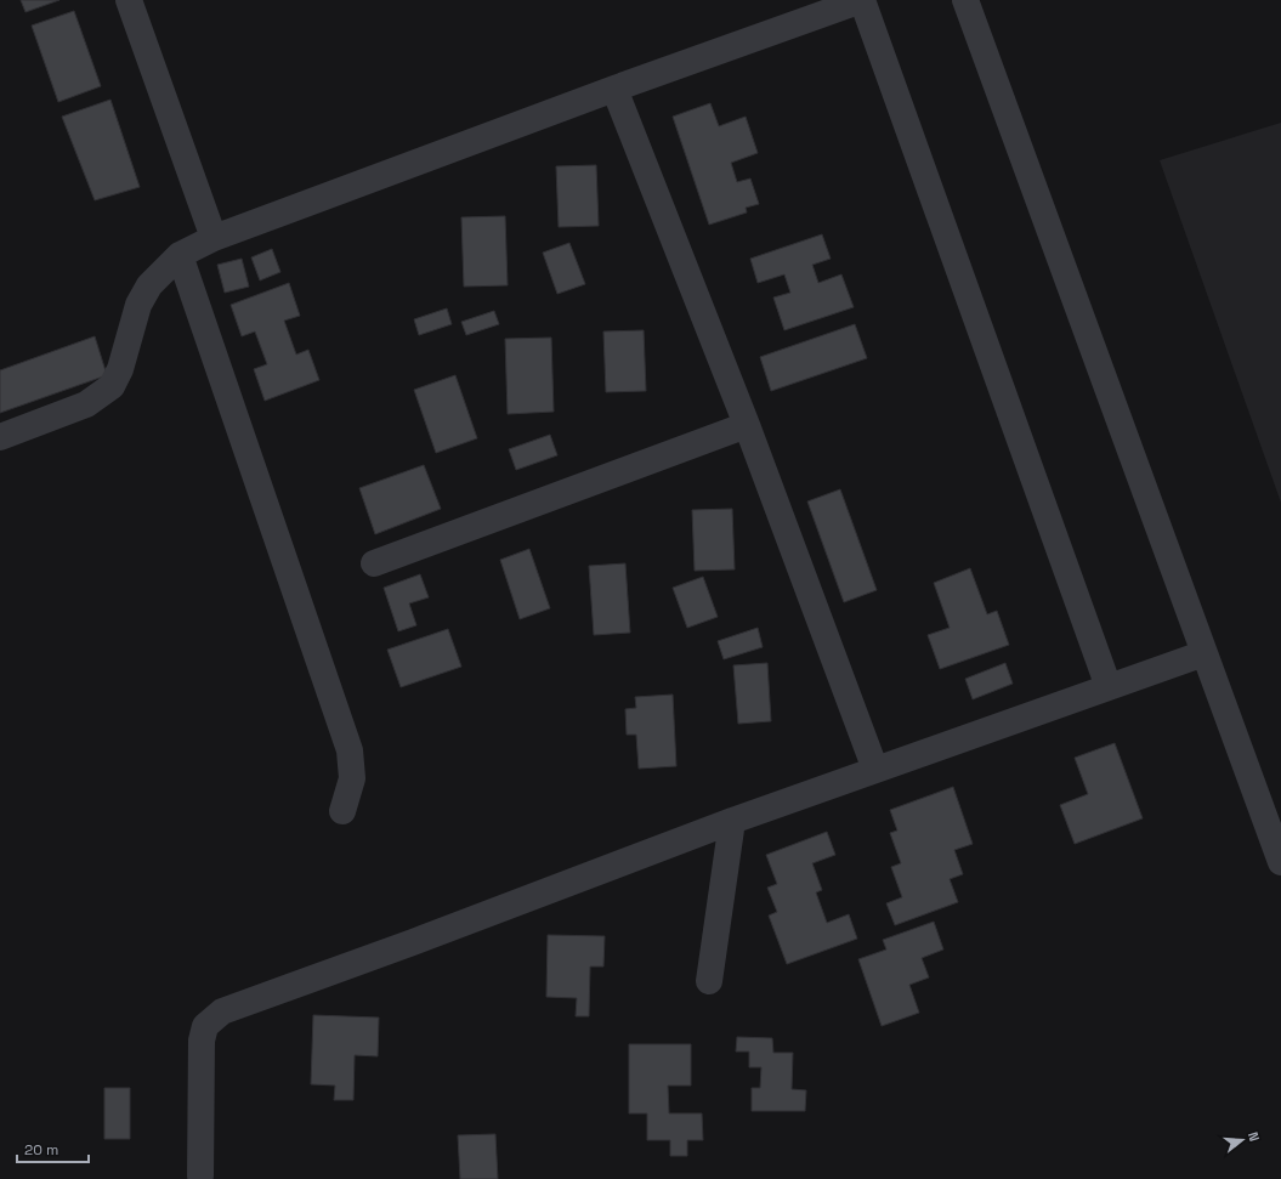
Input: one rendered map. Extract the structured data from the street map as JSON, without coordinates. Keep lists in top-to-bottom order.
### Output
{
  "scale_bar": "20 m",
  "north": "right"
}
